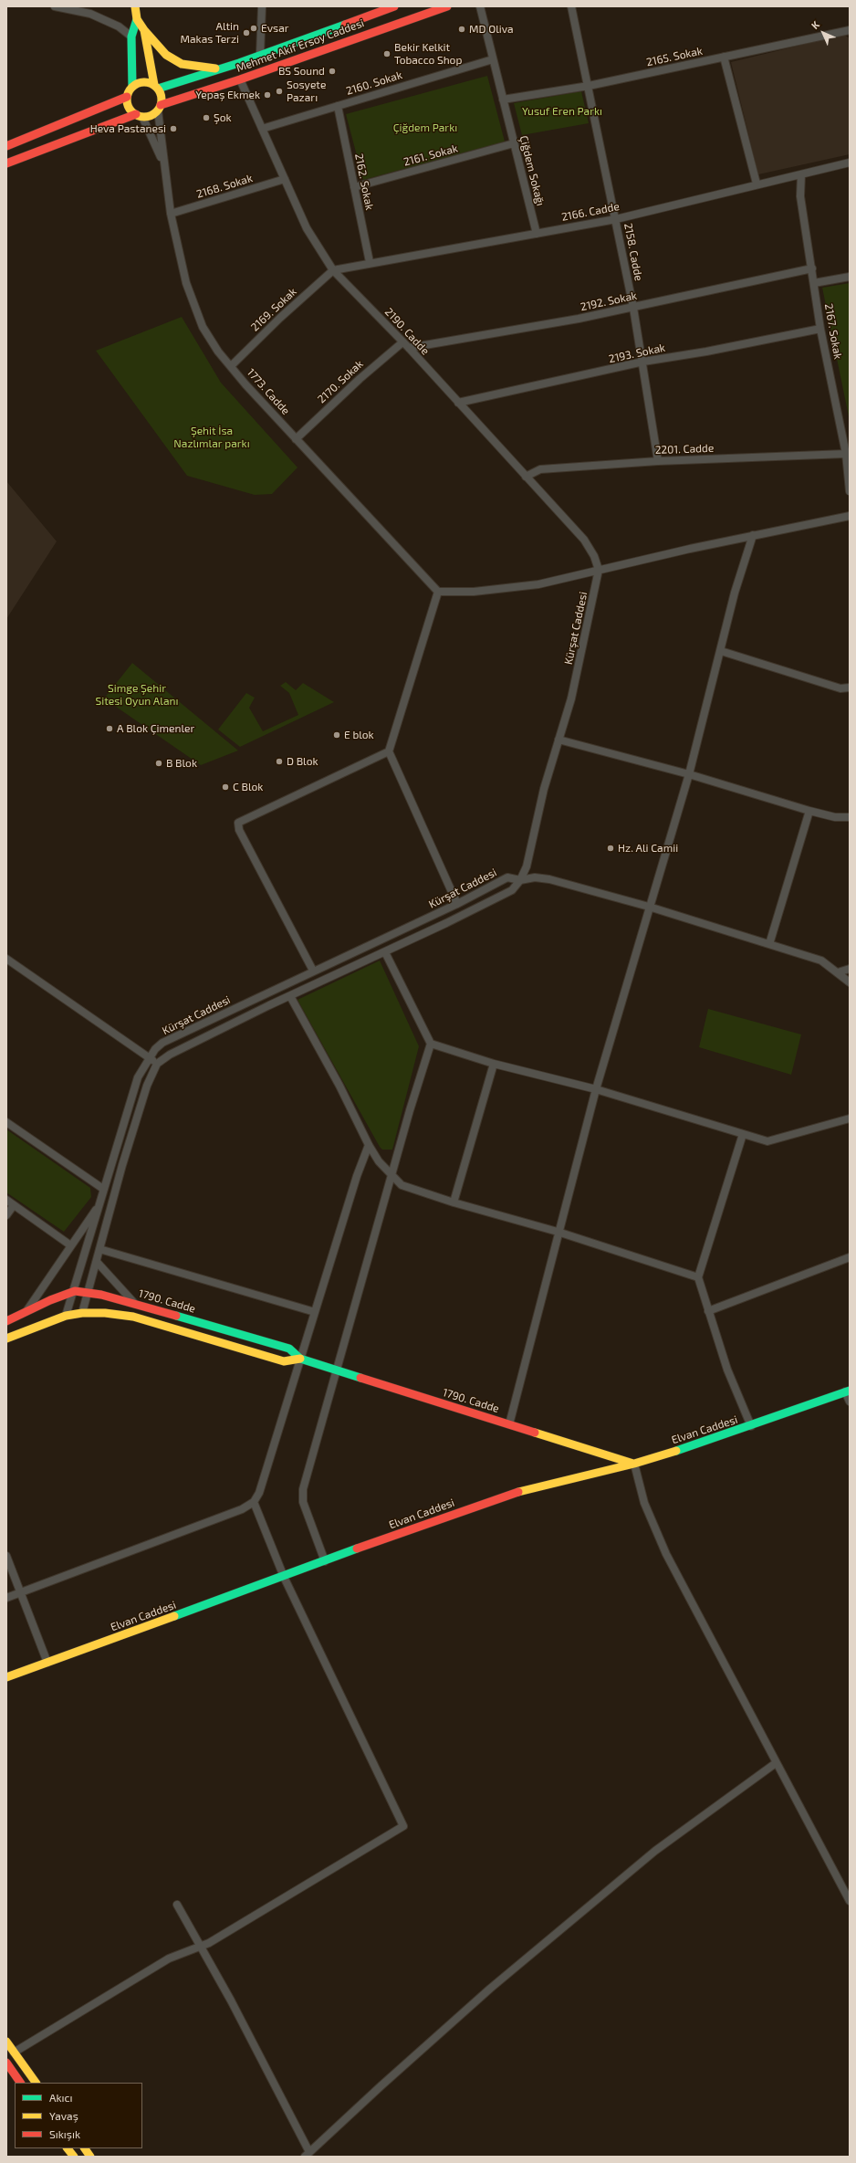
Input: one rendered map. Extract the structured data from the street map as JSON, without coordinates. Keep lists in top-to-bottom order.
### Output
{
  "streets": {
    "street": [
      "Mehmet Akif Ersoy Caddesi",
      "2165. Sokak",
      "2160. Sokak",
      "2161. Sokak",
      "Çiğdem Sokağı",
      "2162. Sokak",
      "2168. Sokak",
      "2166. Cadde",
      "2158. Cadde",
      "2192. Sokak",
      "2169. Sokak",
      "2190. Cadde",
      "2167. Sokak",
      "2193. Sokak",
      "2170. Sokak",
      "1773. Cadde",
      "2201. Cadde",
      "Kürşat Caddesi",
      "1790. Cadde",
      "Elvan Caddesi"
    ]
  },
  "crossings": [
    ["Mehmet Akif Ersoy Caddesi", "2190. Cadde"],
    ["2165. Sokak", "Çiğdem Sokağı"],
    ["2165. Sokak", "2158. Cadde"],
    ["2160. Sokak", "Çiğdem Sokağı"],
    ["2160. Sokak", "2162. Sokak"],
    ["2160. Sokak", "2190. Cadde"],
    ["2161. Sokak", "Çiğdem Sokağı"],
    ["2161. Sokak", "2162. Sokak"],
    ["Çiğdem Sokağı", "2166. Cadde"],
    ["2162. Sokak", "2166. Cadde"],
    ["2168. Sokak", "2190. Cadde"],
    ["2168. Sokak", "1773. Cadde"],
    ["2166. Cadde", "2158. Cadde"],
    ["2166. Cadde", "2169. Sokak"],
    ["2166. Cadde", "2190. Cadde"],
    ["2166. Cadde", "2167. Sokak"],
    ["2158. Cadde", "2192. Sokak"],
    ["2158. Cadde", "2193. Sokak"],
    ["2158. Cadde", "2201. Cadde"],
    ["2192. Sokak", "2190. Cadde"],
    ["2192. Sokak", "2167. Sokak"],
    ["2169. Sokak", "2190. Cadde"],
    ["2169. Sokak", "1773. Cadde"],
    ["2190. Cadde", "2193. Sokak"],
    ["2190. Cadde", "2170. Sokak"],
    ["2190. Cadde", "2201. Cadde"],
    ["2190. Cadde", "Kürşat Caddesi"],
    ["2167. Sokak", "2193. Sokak"],
    ["2167. Sokak", "2201. Cadde"],
    ["2170. Sokak", "1773. Cadde"],
    ["Kürşat Caddesi", "1790. Cadde"],
    ["1790. Cadde", "Elvan Caddesi"]
  ],
  "parks": [
    "Yusuf Eren Parkı",
    "Çiğdem Parkı",
    "Şehit İsa Nazlımlar parkı",
    "Simge Şehir Sitesi Oyun Alanı"
  ],
  "places": [
    "Evsar",
    "MD Oliva",
    "Altin Makas Terzi",
    "Bekir Kelkit Tobacco Shop",
    "BS Sound",
    "Sosyete Pazarı",
    "Yepaş Ekmek",
    "Şok",
    "Heva Pastanesi",
    "A Blok Çimenler",
    "E blok",
    "D Blok",
    "B Blok",
    "C Blok",
    "Hz. Ali Camii"
  ],
  "legend": ["Akıcı", "Yavaş", "Sıkışık"],
  "north": "top left"
}
